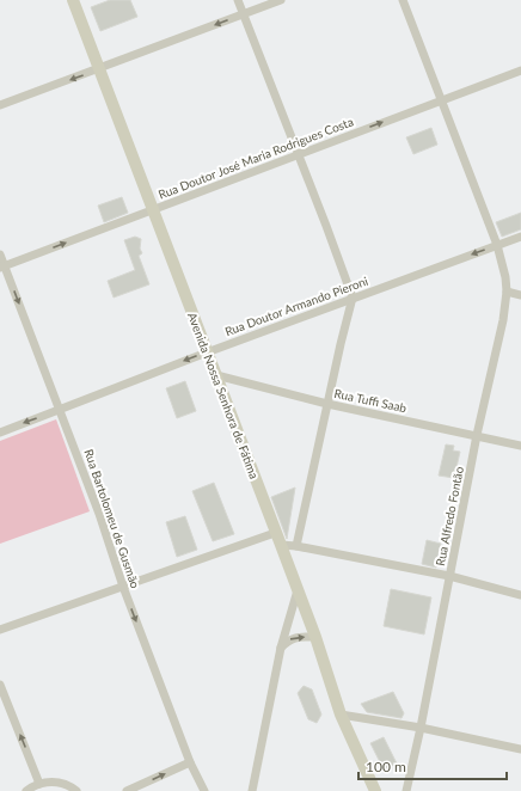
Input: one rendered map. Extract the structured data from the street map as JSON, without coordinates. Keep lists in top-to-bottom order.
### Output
{
  "streets": {
    "street": [
      "Rua Doutor José Maria Rodrigues Costa",
      "Rua Doutor Armando Pieroni",
      "Avenida Nossa Senhora de Fátima",
      "Rua Tuffi Saab",
      "Rua Alfredo Fontão",
      "Rua Bartolomeu de Gusmão"
    ]
  },
  "crossings": [
    ["Rua Doutor José Maria Rodrigues Costa", "Avenida Nossa Senhora de Fátima"],
    ["Rua Doutor José Maria Rodrigues Costa", "Rua Alfredo Fontão"],
    ["Rua Doutor José Maria Rodrigues Costa", "Rua Bartolomeu de Gusmão"],
    ["Rua Doutor Armando Pieroni", "Avenida Nossa Senhora de Fátima"],
    ["Rua Doutor Armando Pieroni", "Rua Alfredo Fontão"],
    ["Rua Doutor Armando Pieroni", "Rua Bartolomeu de Gusmão"],
    ["Avenida Nossa Senhora de Fátima", "Rua Tuffi Saab"],
    ["Rua Tuffi Saab", "Rua Alfredo Fontão"]
  ],
  "one_way": ["Rua Doutor José Maria Rodrigues Costa", "Rua Doutor Armando Pieroni", "Rua Bartolomeu de Gusmão"],
  "scale_bar": "100 m"
}
